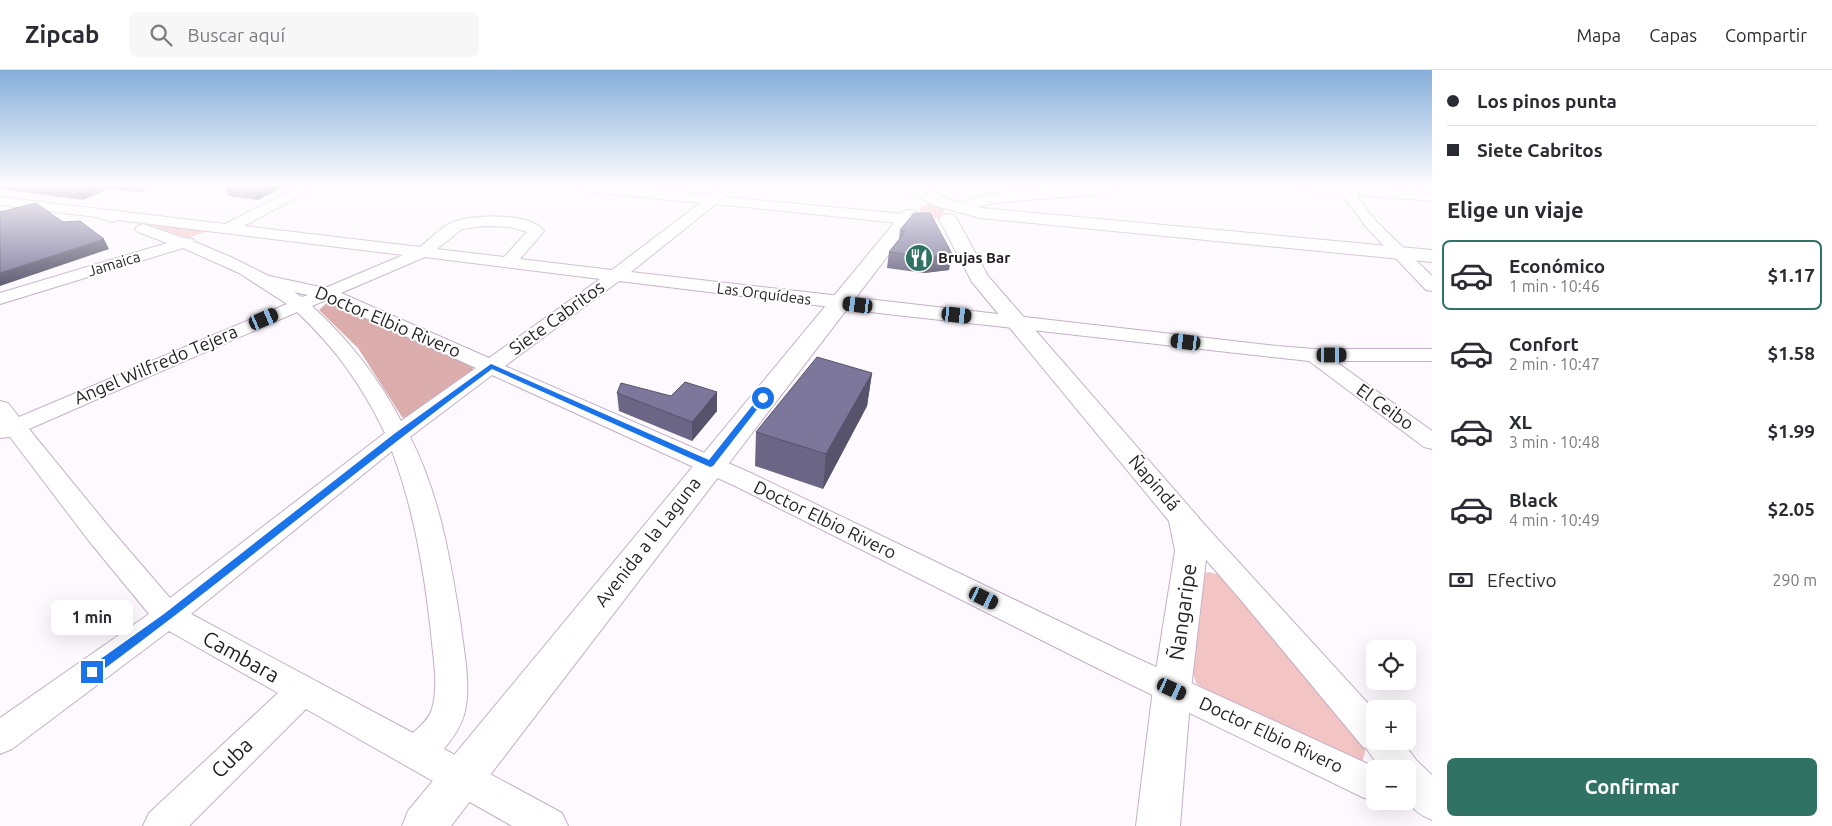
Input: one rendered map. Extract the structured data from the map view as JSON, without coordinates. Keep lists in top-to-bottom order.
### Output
{
  "streets": {
    "street": [
      "Jamaica",
      "Las Orquídeas",
      "Siete Cabritos",
      "Doctor Elbio Rivero",
      "Angel Wilfredo Tejera",
      "El Ceibo",
      "Ñapindá",
      "Avenida a la Laguna",
      "Ñangaripe",
      "Cambara",
      "Cuba"
    ]
  },
  "crossings": [
    ["Jamaica", "Las Orquídeas"],
    ["Las Orquídeas", "Siete Cabritos"],
    ["Las Orquídeas", "Angel Wilfredo Tejera"],
    ["Las Orquídeas", "El Ceibo"],
    ["Las Orquídeas", "Ñapindá"],
    ["Las Orquídeas", "Avenida a la Laguna"],
    ["Siete Cabritos", "Doctor Elbio Rivero"],
    ["Siete Cabritos", "Cambara"],
    ["Doctor Elbio Rivero", "Angel Wilfredo Tejera"],
    ["Doctor Elbio Rivero", "Avenida a la Laguna"],
    ["Doctor Elbio Rivero", "Ñangaripe"],
    ["Angel Wilfredo Tejera", "Cambara"],
    ["Ñapindá", "Ñangaripe"],
    ["Avenida a la Laguna", "Cambara"],
    ["Cambara", "Cuba"]
  ],
  "places": {
    "restaurant": ["Brujas Bar"]
  },
  "page": {
    "header": "Zipcab",
    "search": "Buscar aquí",
    "nav": ["Mapa", "Capas", "Compartir"],
    "banner": ["Los pinos punta", "Siete Cabritos"],
    "heading": "Elige un viaje",
    "list": [
      {
        "name": "Económico",
        "note": "1 min · 10:46",
        "value": "$1.17"
      },
      {
        "name": "Confort",
        "note": "2 min · 10:47",
        "value": "$1.58"
      },
      {
        "name": "XL",
        "note": "3 min · 10:48",
        "value": "$1.99"
      },
      {
        "name": "Black",
        "note": "4 min · 10:49",
        "value": "$2.05"
      }
    ],
    "pay": ["Efectivo", "290 m"],
    "bubble": "1 min",
    "map_buttons": ["+", "−"],
    "buttons": "Confirmar"
  }
}
